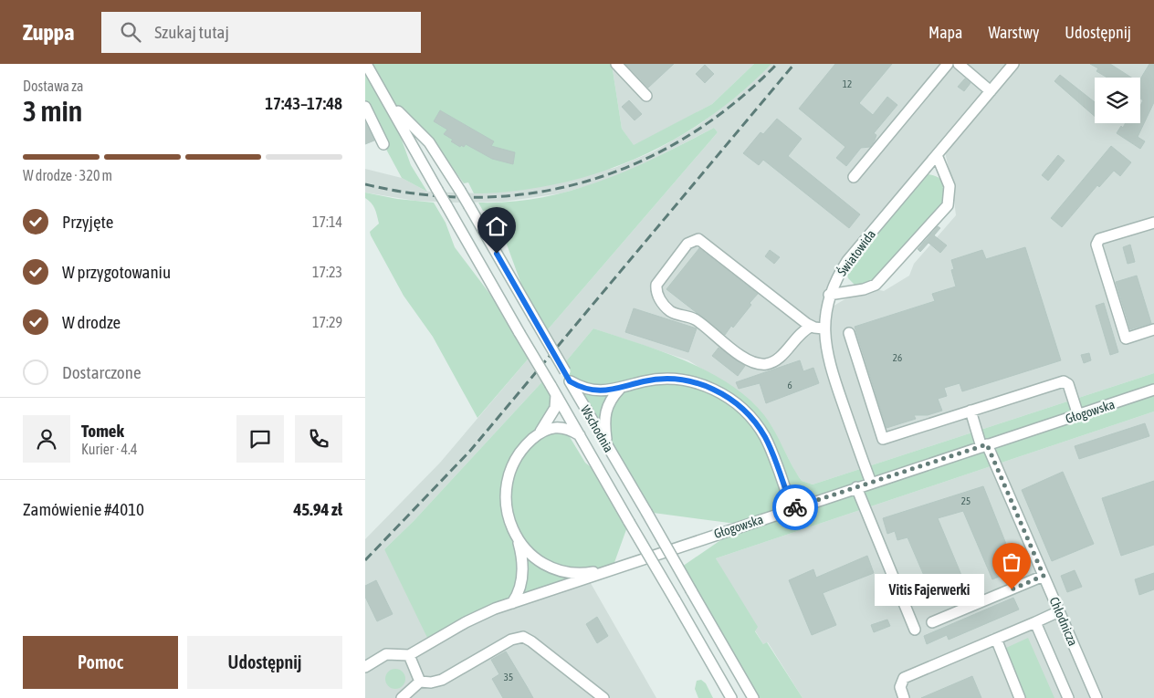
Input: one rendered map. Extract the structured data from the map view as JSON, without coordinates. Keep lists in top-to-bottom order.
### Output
{
  "streets": {
    "street": [
      "Światowida",
      "Głogowska",
      "Wschodnia",
      "Chłodnicza"
    ]
  },
  "crossings": [
    ["Światowida", "Głogowska"],
    ["Głogowska", "Chłodnicza"]
  ],
  "places": ["Vitis Fajerwerki"],
  "house_numbers": [
    "12",
    "26",
    "6",
    "25",
    "35"
  ],
  "page": {
    "header": "Zuppa",
    "search": "Szukaj tutaj",
    "nav": ["Mapa", "Warstwy", "Udostępnij"],
    "heading": ["3 min", "Dostawa za", "17:43–17:48"],
    "panel": [
      "Tomek",
      "Kurier · 4.4",
      "Zamówienie #4010",
      "45.94 zł"
    ],
    "bar": "W drodze · 320 m",
    "list": [
      ["Przyjęte", "17:14"],
      ["W przygotowaniu", "17:23"],
      ["W drodze", "17:29"],
      "Dostarczone"
    ],
    "bubble": "Vitis Fajerwerki",
    "buttons": ["Pomoc", "Udostępnij"]
  }
}
